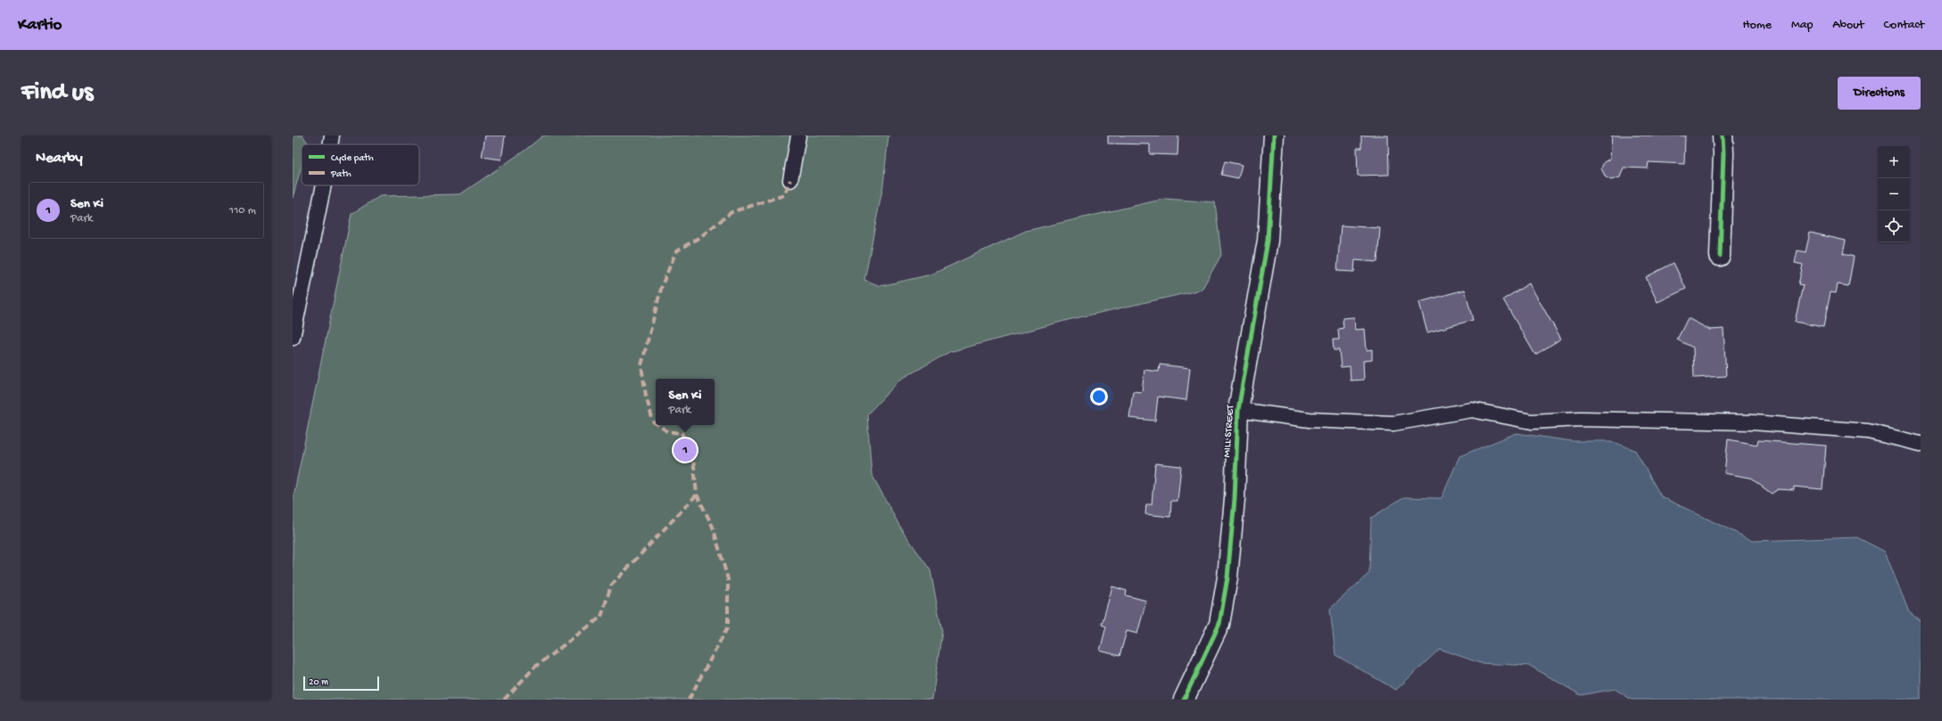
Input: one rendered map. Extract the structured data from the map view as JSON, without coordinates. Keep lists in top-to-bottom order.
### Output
{
  "streets": {
    "street": ["MILL STREET"]
  },
  "legend": ["Cycle path", "Path"],
  "scale_bar": "20 m",
  "page": {
    "header": "Kartio",
    "nav": [
      "Home",
      "Map",
      "About",
      "Contact"
    ],
    "buttons": "Directions",
    "title": "Find us",
    "heading": "Nearby",
    "map_buttons": ["+", "−"],
    "list": [
      {
        "mark": "1",
        "name": "Sen Ki",
        "note": "Park",
        "value": "110 m"
      }
    ],
    "popup": ["Sen Ki", "Park"],
    "pins": "1",
    "scale": "20 m"
  }
}
